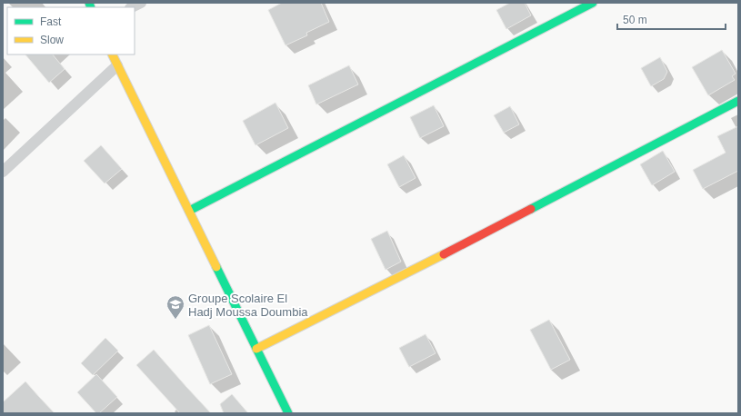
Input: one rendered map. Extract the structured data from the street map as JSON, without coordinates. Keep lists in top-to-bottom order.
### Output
{
  "places": {
    "school or university": ["Groupe Scolaire El Hadj Moussa Doumbia"]
  },
  "legend": ["Fast", "Slow"],
  "scale_bar": "50 m"
}
